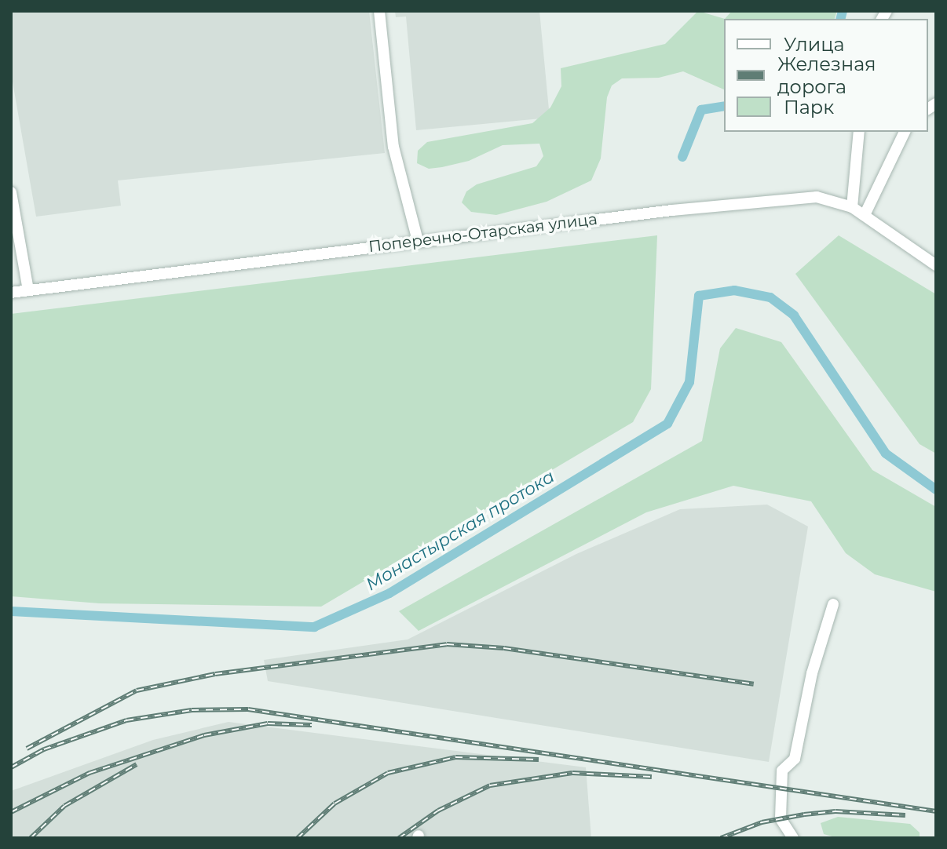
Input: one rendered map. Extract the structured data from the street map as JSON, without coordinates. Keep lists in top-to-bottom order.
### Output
{
  "streets": {
    "street": ["Поперечно-Отарская улица"]
  },
  "water": ["Монастырская протока"],
  "legend": ["Улица", "Железная дорога", "Парк"]
}
